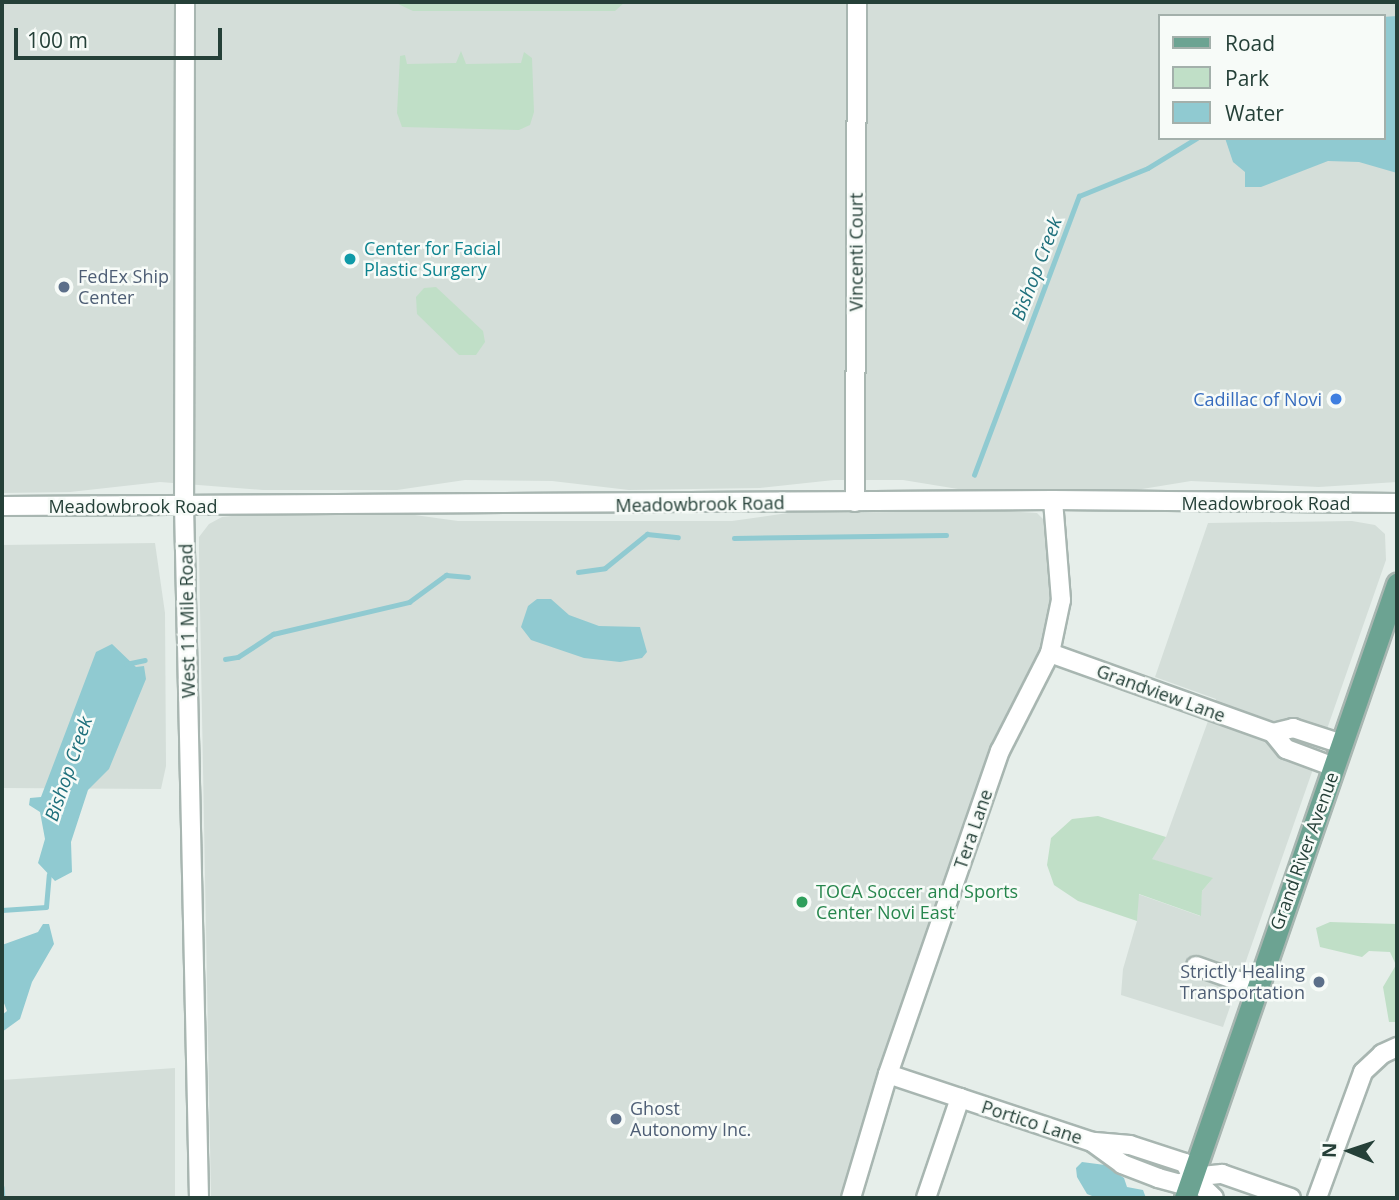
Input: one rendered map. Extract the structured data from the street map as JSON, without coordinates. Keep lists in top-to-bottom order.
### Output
{
  "streets": {
    "main road": ["Grand River Avenue"],
    "street": [
      "Vincenti Court",
      "Meadowbrook Road",
      "West 11 Mile Road",
      "Grandview Lane",
      "Tera Lane",
      "Portico Lane"
    ]
  },
  "crossings": [
    ["Vincenti Court", "Meadowbrook Road"],
    ["Meadowbrook Road", "West 11 Mile Road"],
    ["Meadowbrook Road", "Tera Lane"],
    ["Grandview Lane", "Tera Lane"],
    ["Grandview Lane", "Grand River Avenue"],
    ["Tera Lane", "Portico Lane"],
    ["Grand River Avenue", "Portico Lane"]
  ],
  "water": ["Bishop Creek"],
  "places": [
    "Center for Facial Plastic Surgery",
    "FedEx Ship Center",
    "Cadillac of Novi",
    "TOCA Soccer and Sports Center Novi East",
    "Strictly Healing Transportation",
    "Ghost Autonomy Inc."
  ],
  "legend": ["Road", "Park", "Water"],
  "scale_bar": "100 m",
  "north": "left"
}
